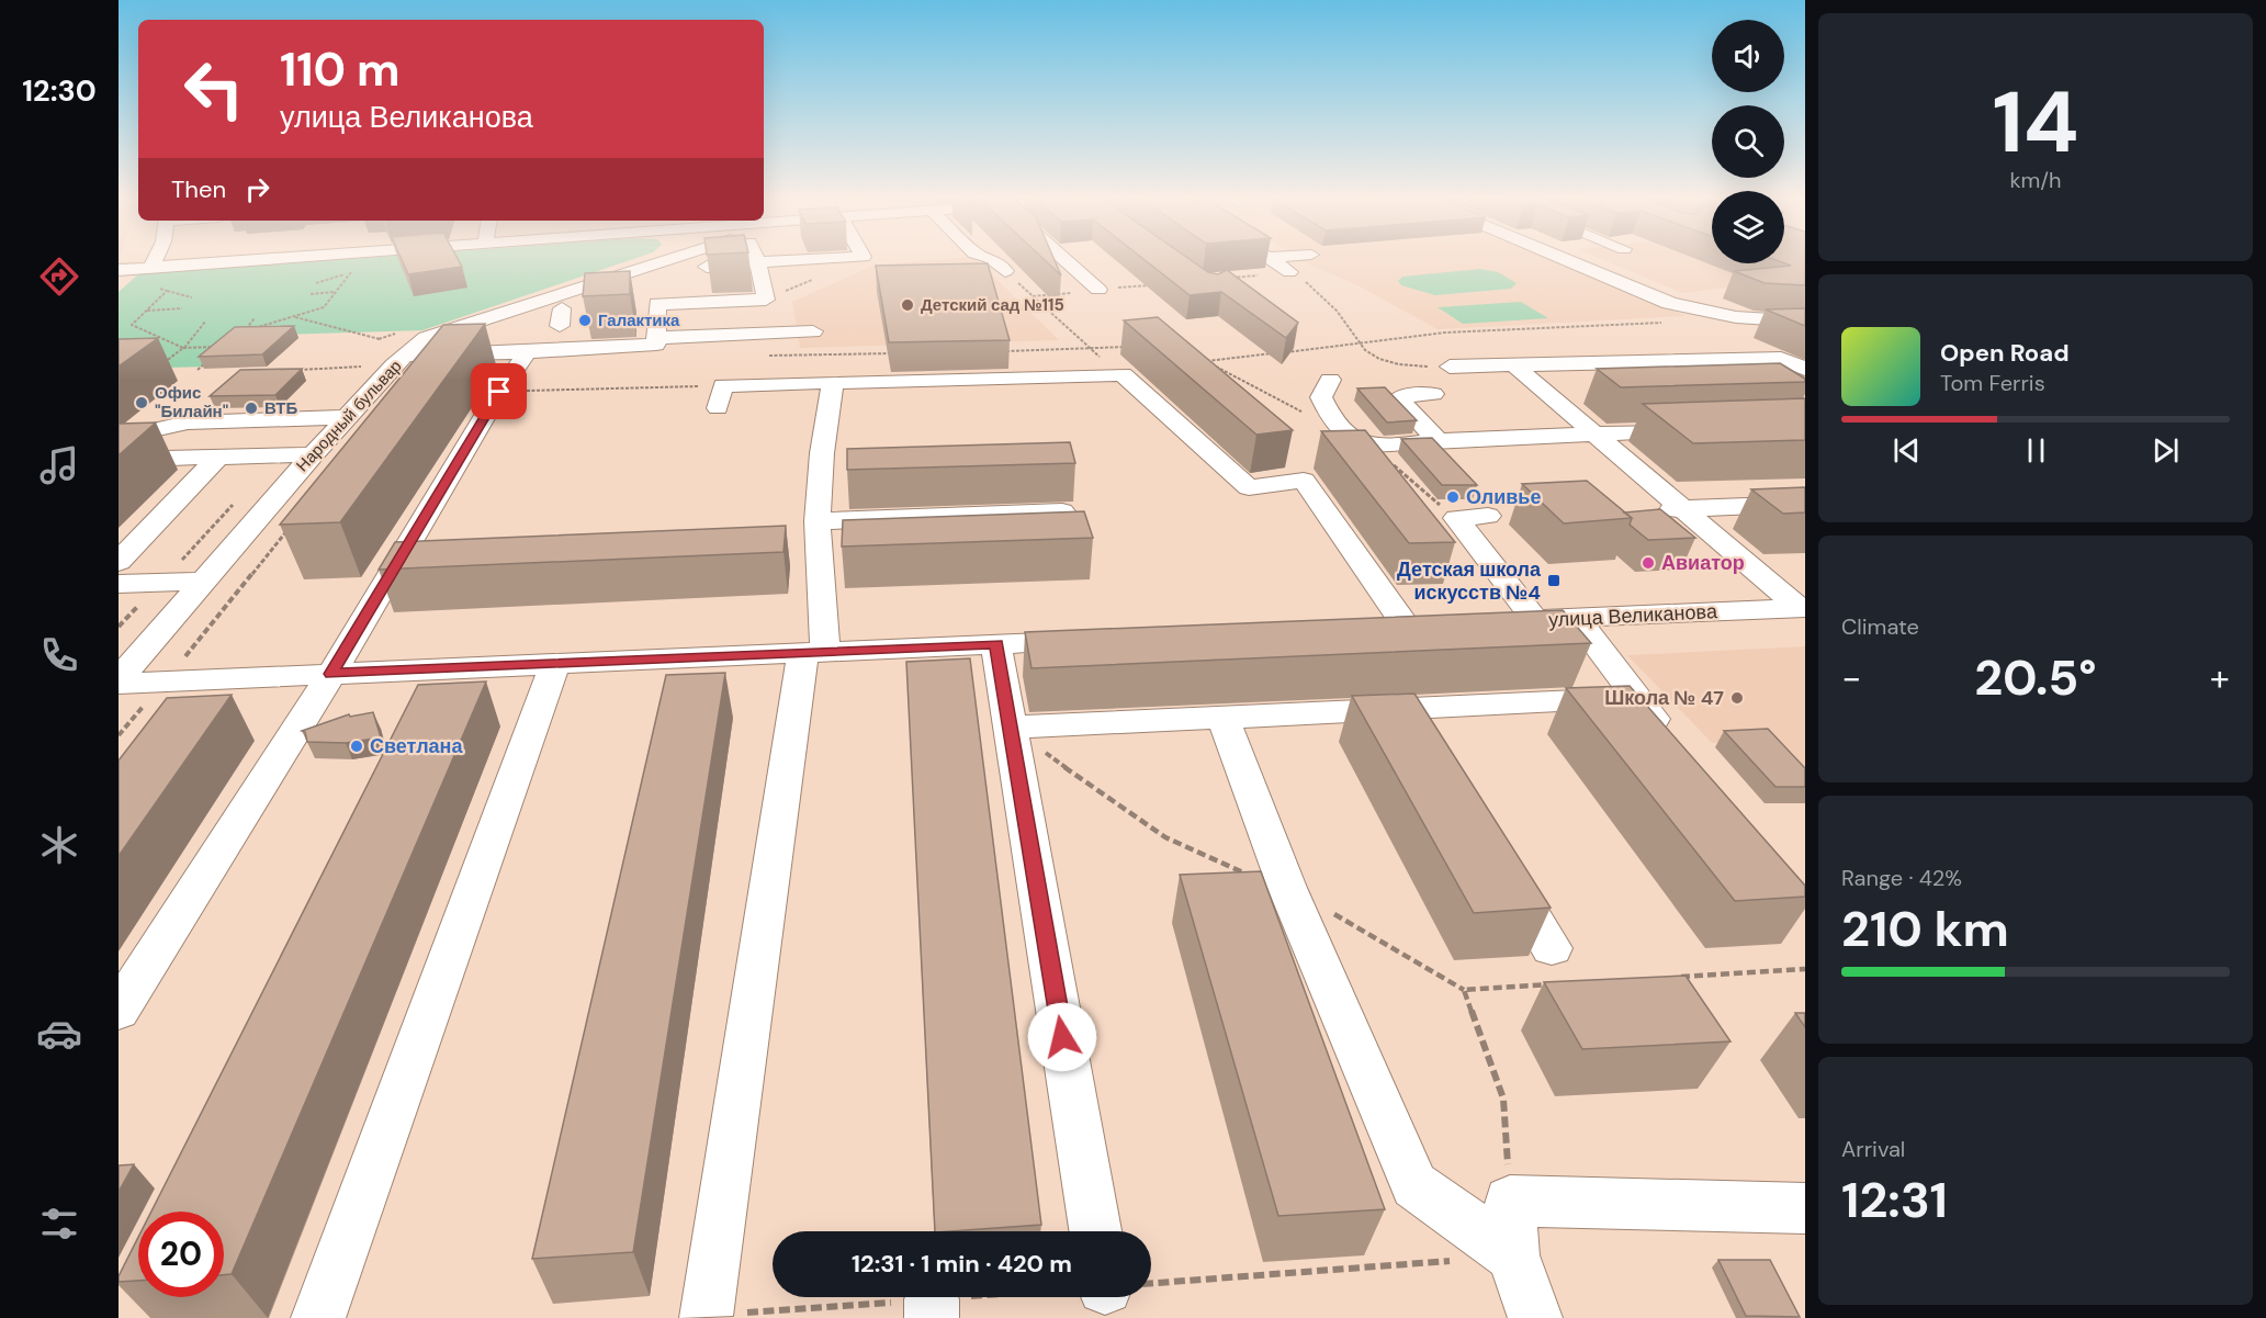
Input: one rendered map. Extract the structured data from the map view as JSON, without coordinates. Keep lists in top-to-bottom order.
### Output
{
  "streets": {
    "street": ["Народный бульвар", "улица Великанова"]
  },
  "places": {
    "other": [
      "Детский сад №115",
      "Галактика",
      "Офис \"Билайн\"",
      "ВТБ",
      "Оливье",
      "Авиатор",
      "Школа № 47",
      "Светлана"
    ],
    "transit": ["Детская школа искусств №4"]
  },
  "page": {
    "tabs": "12:30",
    "tile": [
      ["14", "km/h"],
      "Climate",
      ["Range · 42%", "210 km"],
      ["Arrival", "12:31"]
    ],
    "turn": ["110 m", "улица Великанова"],
    "then": "Then",
    "song": ["Open Road", "Tom Ferris"],
    "heat": ["−", "20.5°", "+"],
    "limit": "20",
    "trip": "12:31 · 1 min · 420 m"
  }
}
